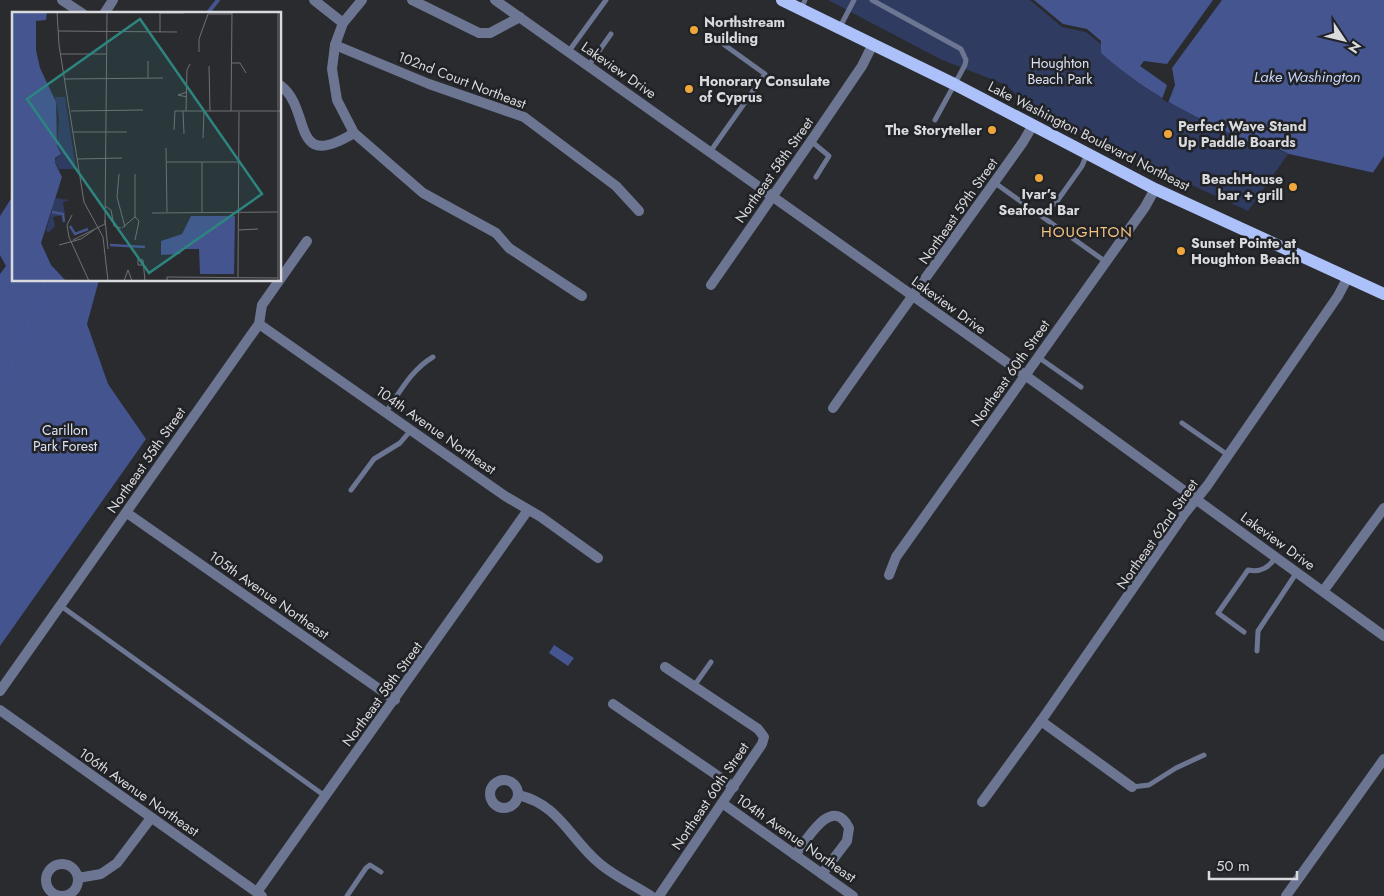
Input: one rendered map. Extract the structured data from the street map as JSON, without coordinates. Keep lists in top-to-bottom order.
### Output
{
  "streets": {
    "main road": ["Lake Washington Boulevard Northeast"],
    "street": [
      "Lakeview Drive",
      "102nd Court Northeast",
      "Northeast 58th Street",
      "Northeast 59th Street",
      "Northeast 60th Street",
      "104th Avenue Northeast",
      "Northeast 55th Street",
      "Northeast 62nd Street",
      "105th Avenue Northeast",
      "106th Avenue Northeast"
    ]
  },
  "crossings": [
    ["Lakeview Drive", "Northeast 58th Street"],
    ["Lakeview Drive", "Northeast 59th Street"],
    ["Lakeview Drive", "Northeast 60th Street"],
    ["Lakeview Drive", "Northeast 62nd Street"],
    ["Lake Washington Boulevard Northeast", "Northeast 58th Street"],
    ["Lake Washington Boulevard Northeast", "Northeast 59th Street"],
    ["Lake Washington Boulevard Northeast", "Northeast 60th Street"],
    ["Lake Washington Boulevard Northeast", "Northeast 62nd Street"],
    ["Northeast 58th Street", "104th Avenue Northeast"],
    ["Northeast 58th Street", "105th Avenue Northeast"],
    ["Northeast 58th Street", "106th Avenue Northeast"],
    ["Northeast 60th Street", "104th Avenue Northeast"],
    ["104th Avenue Northeast", "Northeast 55th Street"],
    ["Northeast 55th Street", "105th Avenue Northeast"]
  ],
  "districts": ["HOUGHTON"],
  "water": ["Lake Washington"],
  "parks": ["Houghton Beach Park", "Carillon Park Forest"],
  "places": [
    "Northstream Building",
    "Honorary Consulate of Cyprus",
    "The Storyteller",
    "Perfect Wave Stand Up Paddle Boards",
    "Ivar’s Seafood Bar",
    "BeachHouse bar + grill",
    "Sunset Pointe at Houghton Beach"
  ],
  "scale_bar": "50 m",
  "north": "bottom right"
}
